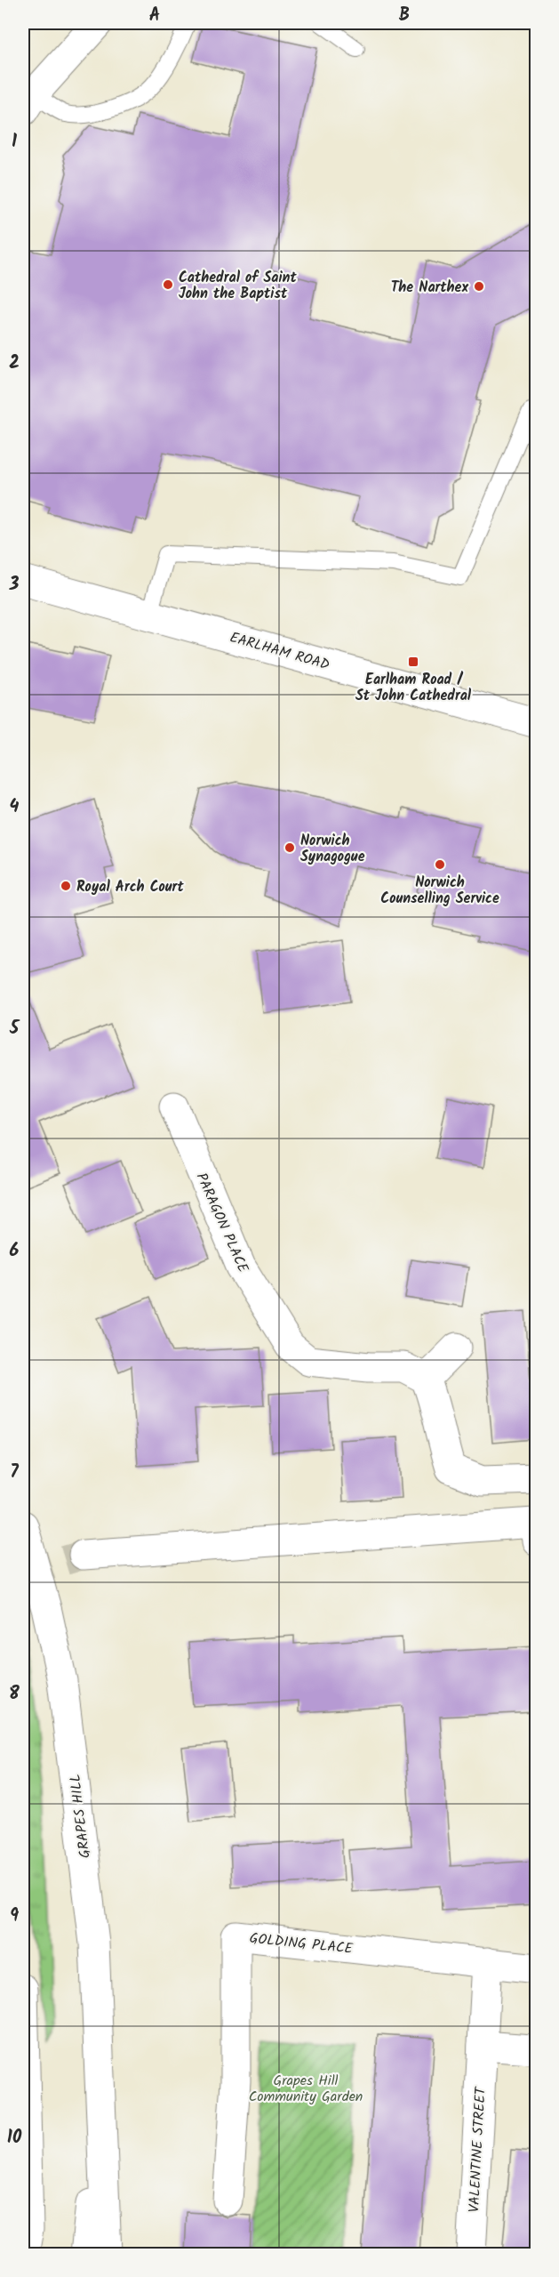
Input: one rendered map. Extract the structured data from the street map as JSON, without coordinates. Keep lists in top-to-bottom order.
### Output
{
  "streets": {
    "street": [
      "EARLHAM ROAD",
      "PARAGON PLACE",
      "GRAPES HILL",
      "GOLDING PLACE",
      "VALENTINE STREET"
    ]
  },
  "crossings": [
    ["GOLDING PLACE", "VALENTINE STREET"]
  ],
  "parks": ["Grapes Hill Community Garden"],
  "places": {
    "other": [
      "Cathedral of Saint John the Baptist",
      "The Narthex",
      "Norwich Synagogue",
      "Norwich Counselling Service",
      "Royal Arch Court"
    ],
    "transit": ["Earlham Road / St John Cathedral"]
  },
  "grid": {
    "columns": ["A", "B"],
    "rows": [
      "1",
      "2",
      "3",
      "4",
      "5",
      "6",
      "7",
      "8",
      "9",
      "10"
    ]
  }
}
